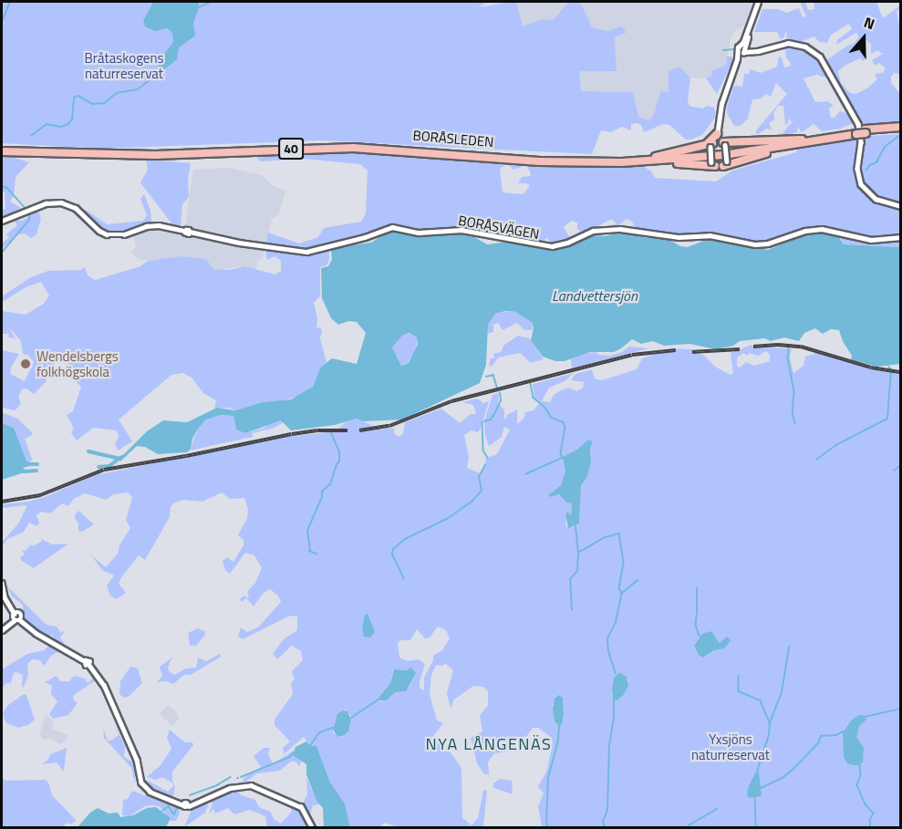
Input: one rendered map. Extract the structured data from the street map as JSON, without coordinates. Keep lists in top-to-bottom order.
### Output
{
  "streets": {
    "highway": ["BORÅSLEDEN", "40"],
    "street": ["BORÅSVÄGEN"]
  },
  "districts": ["NYA LÅNGENÄS"],
  "water": ["Landvettersjön"],
  "parks": ["Bråtaskogens naturreservat", "Yxsjöns naturreservat"],
  "places": ["Wendelsbergs folkhögskola"],
  "north": "top"
}
